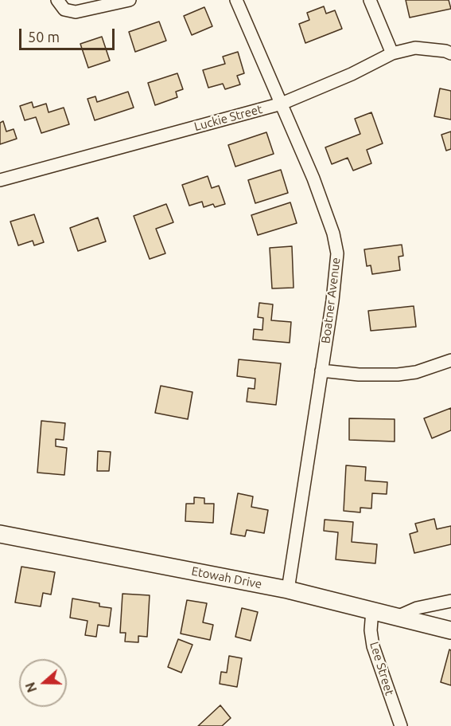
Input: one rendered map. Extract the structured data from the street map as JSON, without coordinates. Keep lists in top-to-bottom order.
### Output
{
  "streets": {
    "street": [
      "Luckie Street",
      "Boatner Avenue",
      "Etowah Drive",
      "Lee Street"
    ]
  },
  "crossings": [
    ["Luckie Street", "Boatner Avenue"],
    ["Boatner Avenue", "Etowah Drive"],
    ["Etowah Drive", "Lee Street"]
  ],
  "scale_bar": "50 m",
  "north": "left"
}
